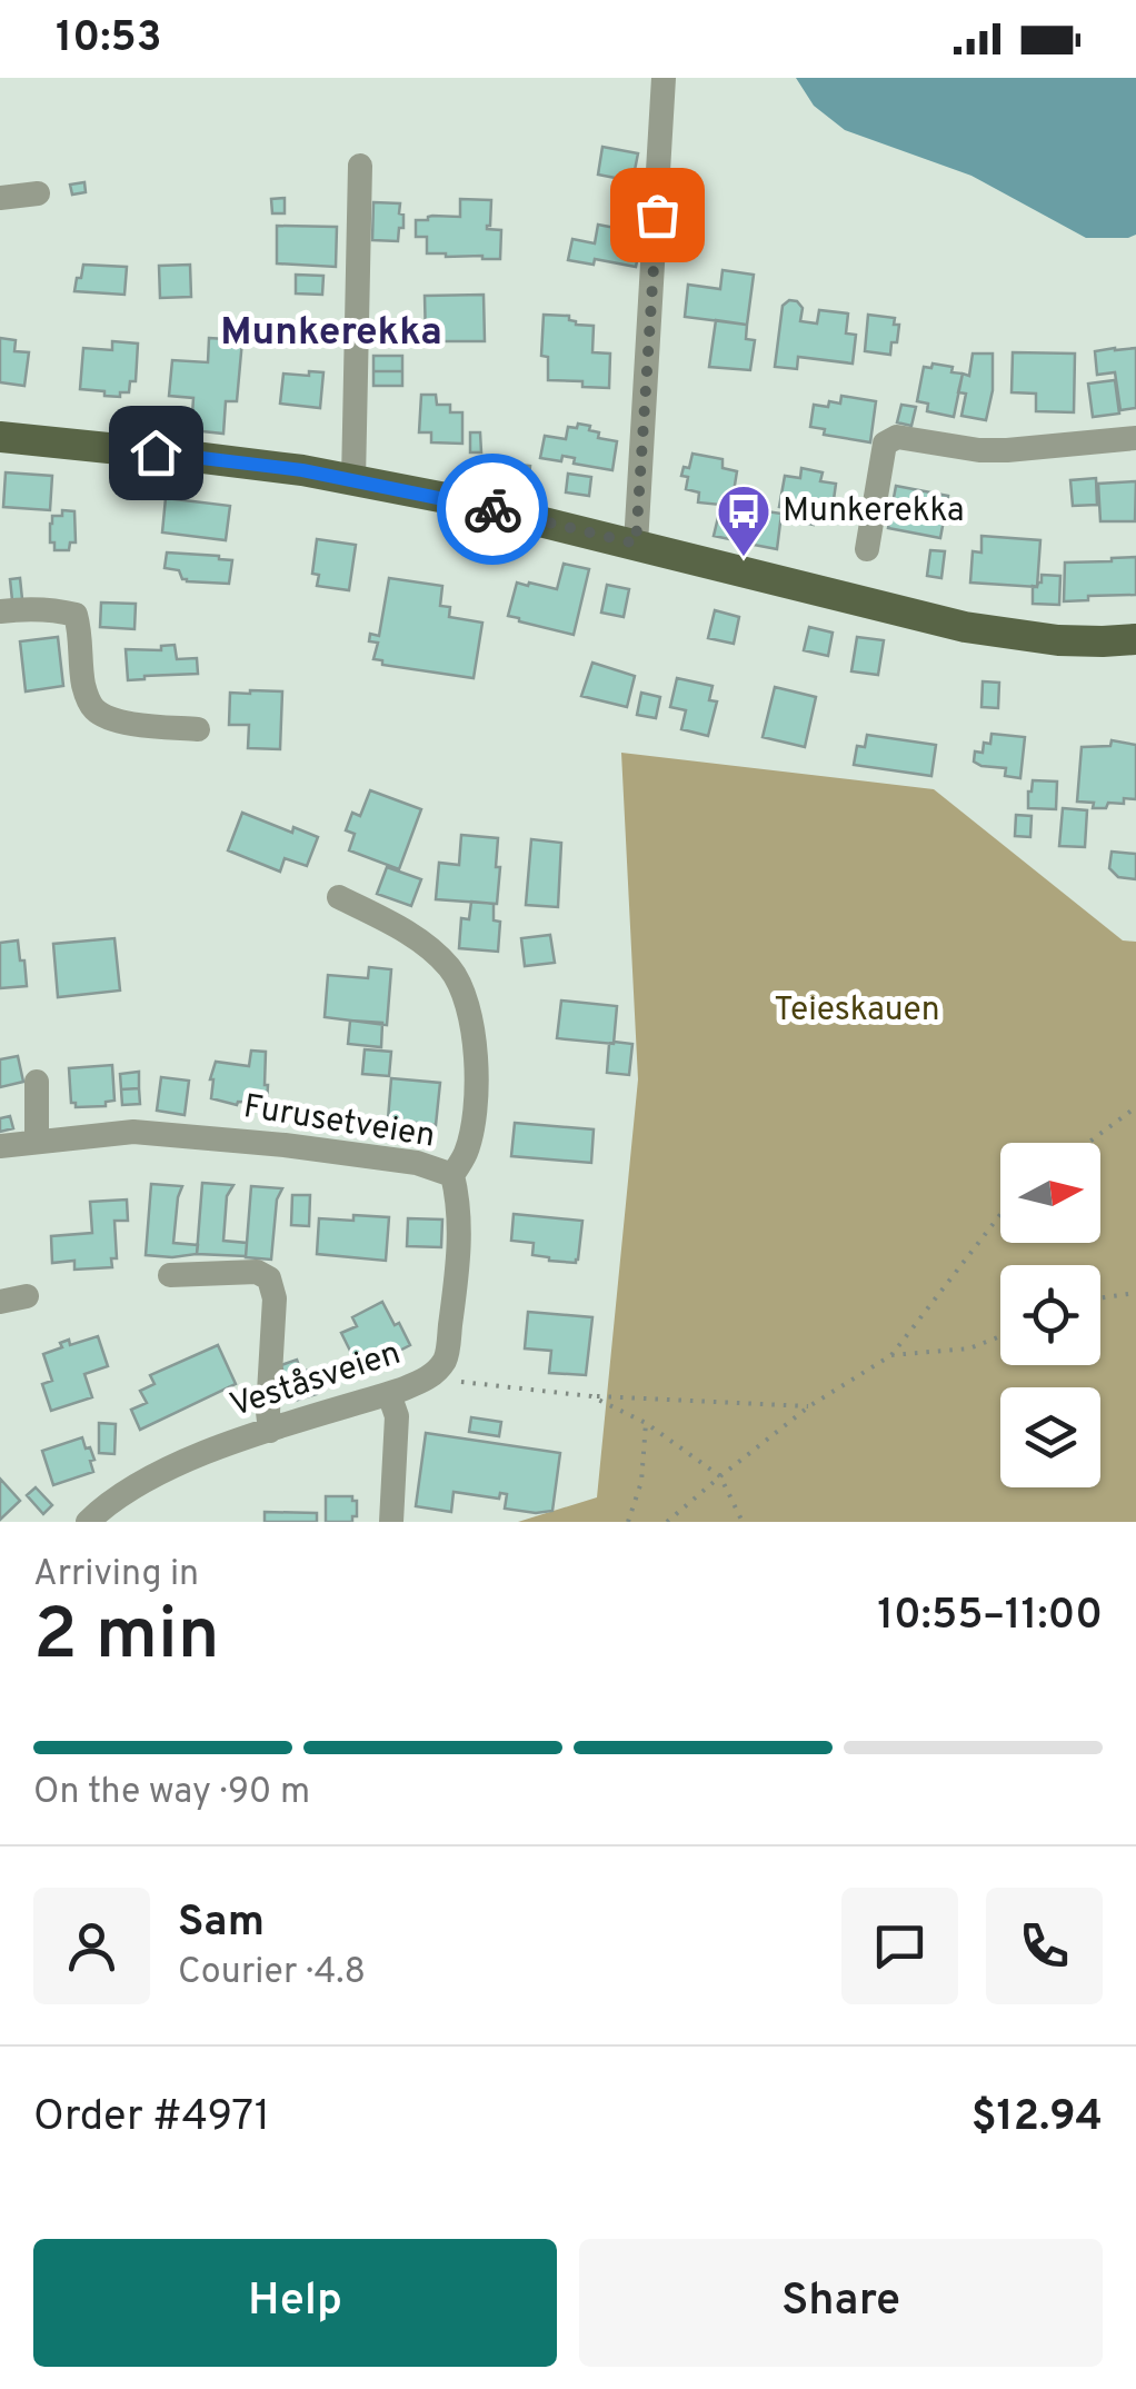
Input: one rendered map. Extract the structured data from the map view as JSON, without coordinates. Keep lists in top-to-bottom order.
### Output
{
  "streets": {
    "street": ["Furusetveien", "Veståsveien"]
  },
  "crossings": [
    ["Furusetveien", "Veståsveien"]
  ],
  "districts": ["Munkerekka"],
  "parks": ["Teieskauen"],
  "places": {
    "bus stop": ["Munkerekka"]
  },
  "north": "right",
  "page": {
    "status": "10:53",
    "heading": ["2 min", "Arriving in", "10:55–11:00"],
    "panel": [
      "Sam",
      "Courier · 4.8",
      "Order #4971",
      "$12.94"
    ],
    "bar": "On the way · 90 m",
    "buttons": ["Help", "Share"]
  }
}
